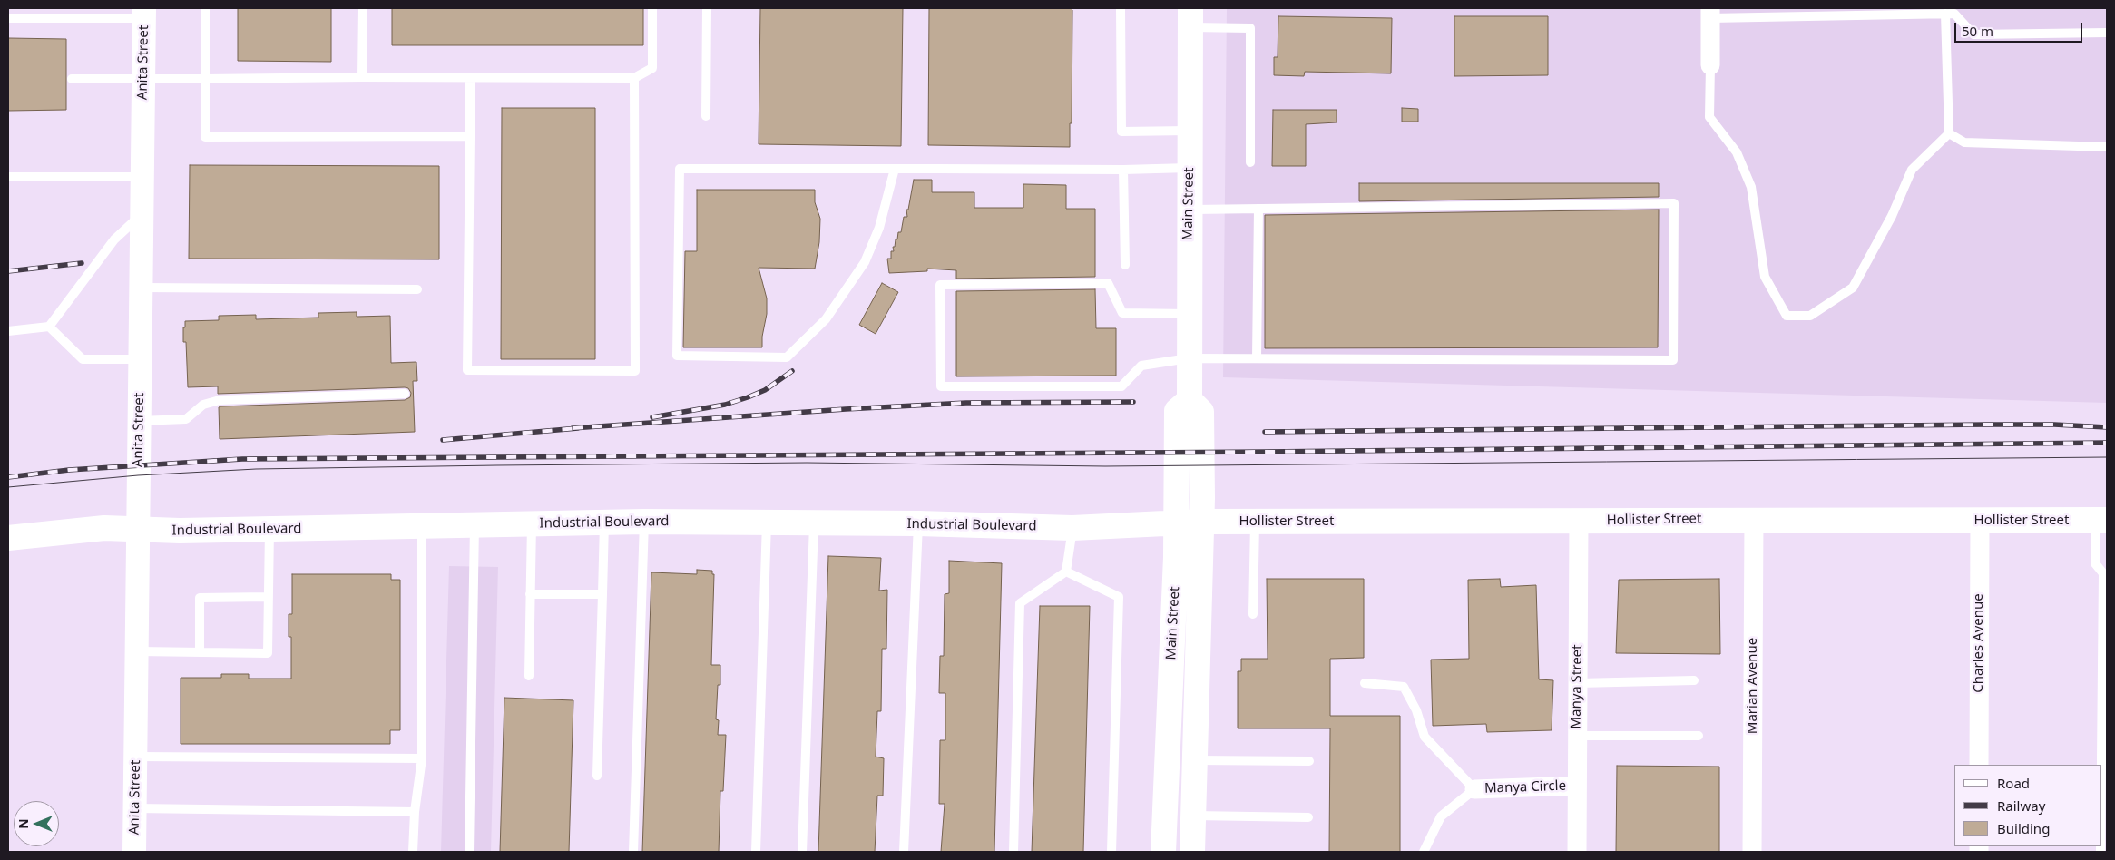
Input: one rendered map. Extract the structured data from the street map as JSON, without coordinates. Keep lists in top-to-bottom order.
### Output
{
  "streets": {
    "main road": ["Main Street", "Hollister Street", "Industrial Boulevard"],
    "street": [
      "Anita Street",
      "Charles Avenue",
      "Marian Avenue",
      "Manya Street",
      "Manya Circle"
    ]
  },
  "crossings": [
    ["Anita Street", "Industrial Boulevard"],
    ["Main Street", "Hollister Street"],
    ["Main Street", "Industrial Boulevard"],
    ["Hollister Street", "Industrial Boulevard"],
    ["Hollister Street", "Charles Avenue"],
    ["Hollister Street", "Marian Avenue"],
    ["Hollister Street", "Manya Street"],
    ["Manya Street", "Manya Circle"]
  ],
  "legend": ["Road", "Railway", "Building"],
  "scale_bar": "50 m",
  "north": "left"
}
